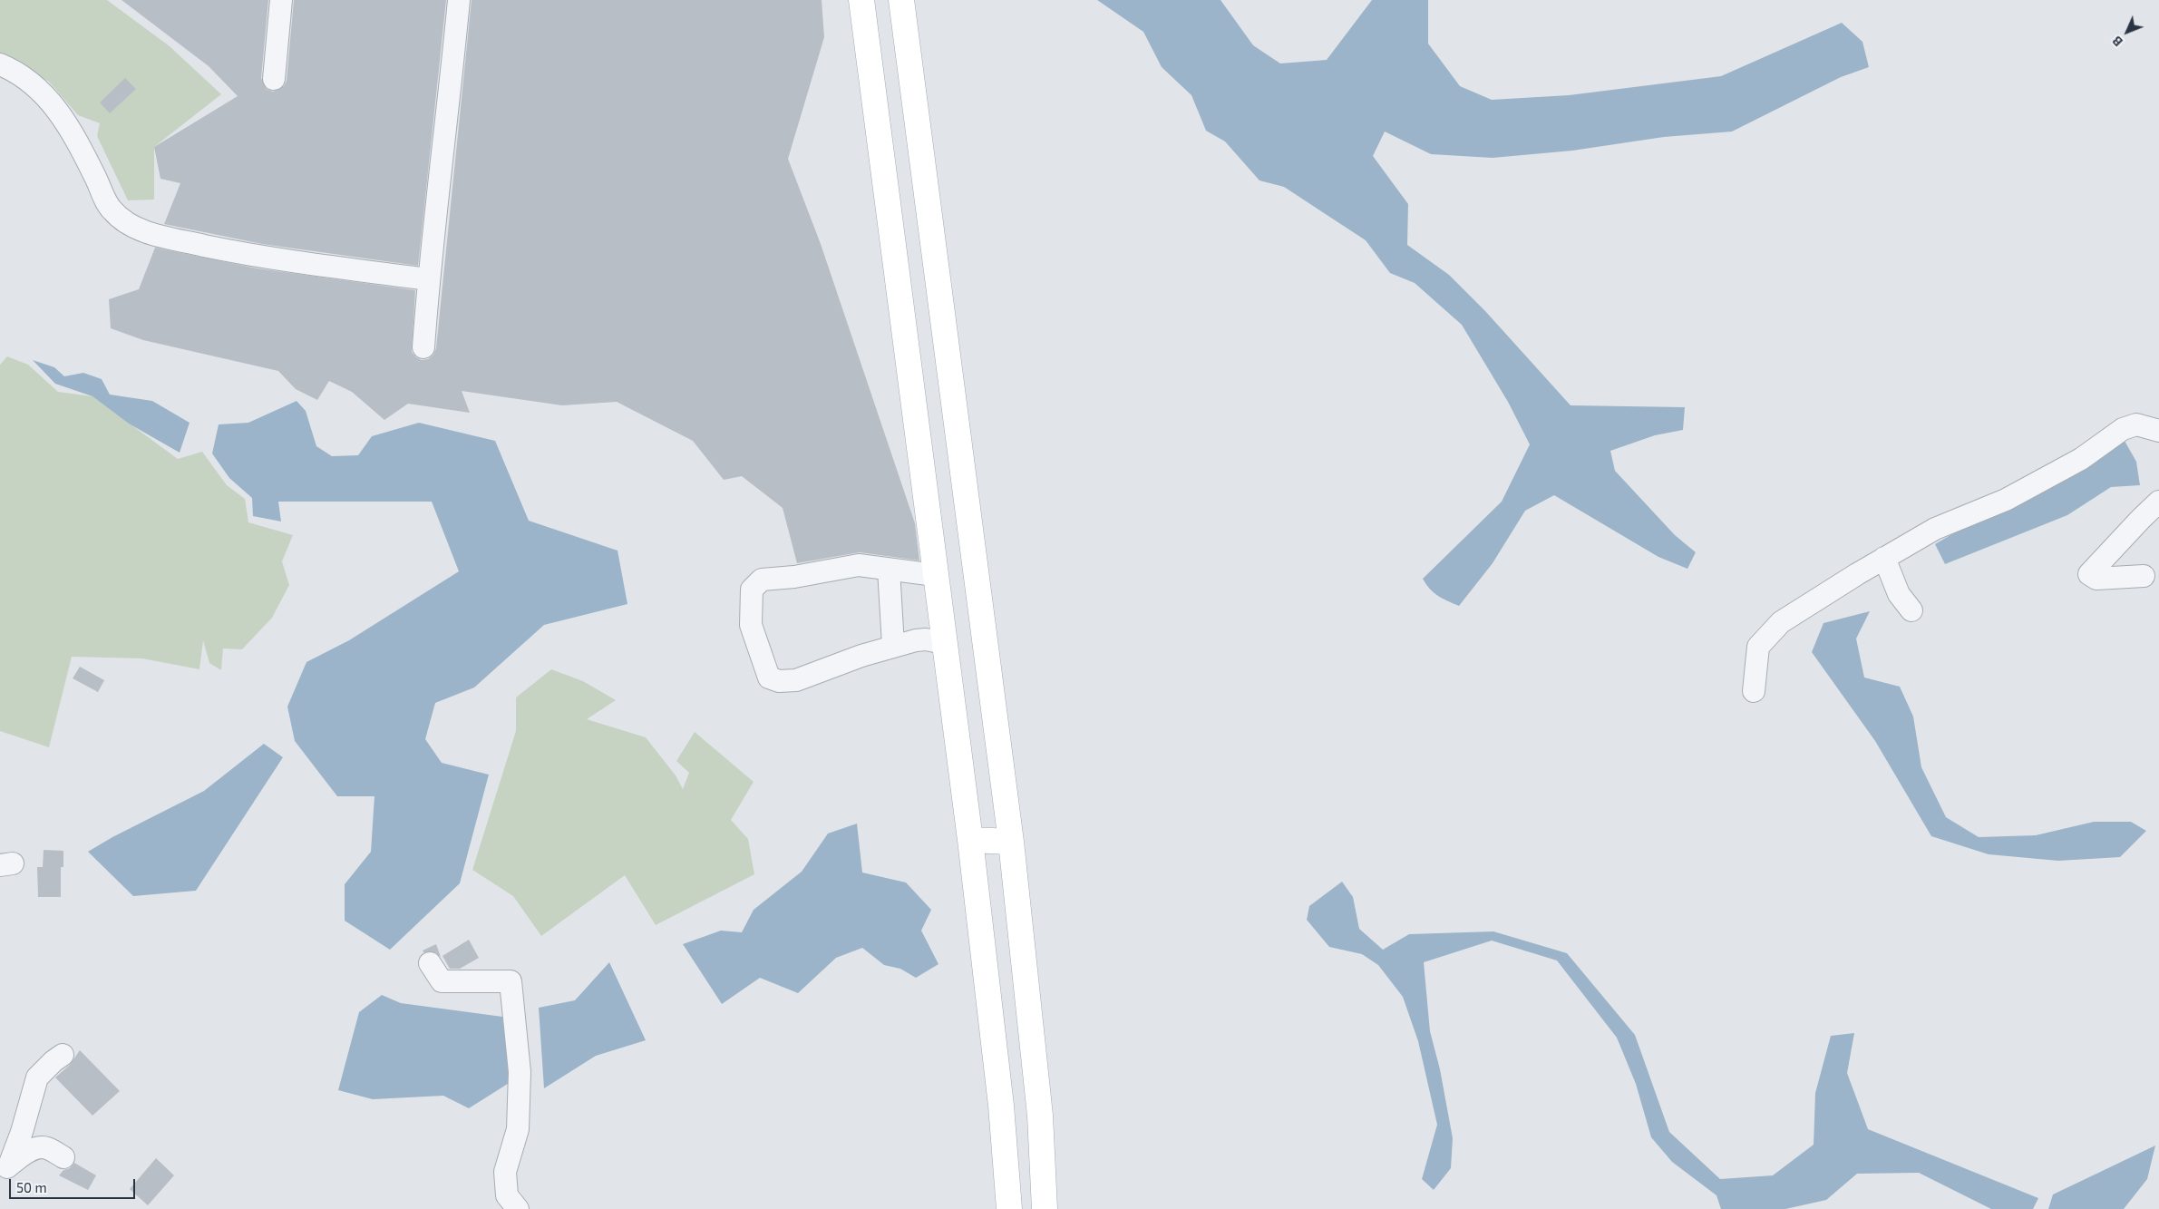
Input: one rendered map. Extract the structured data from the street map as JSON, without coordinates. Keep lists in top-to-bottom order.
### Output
{
  "scale_bar": "50 m",
  "north": "bottom left"
}
